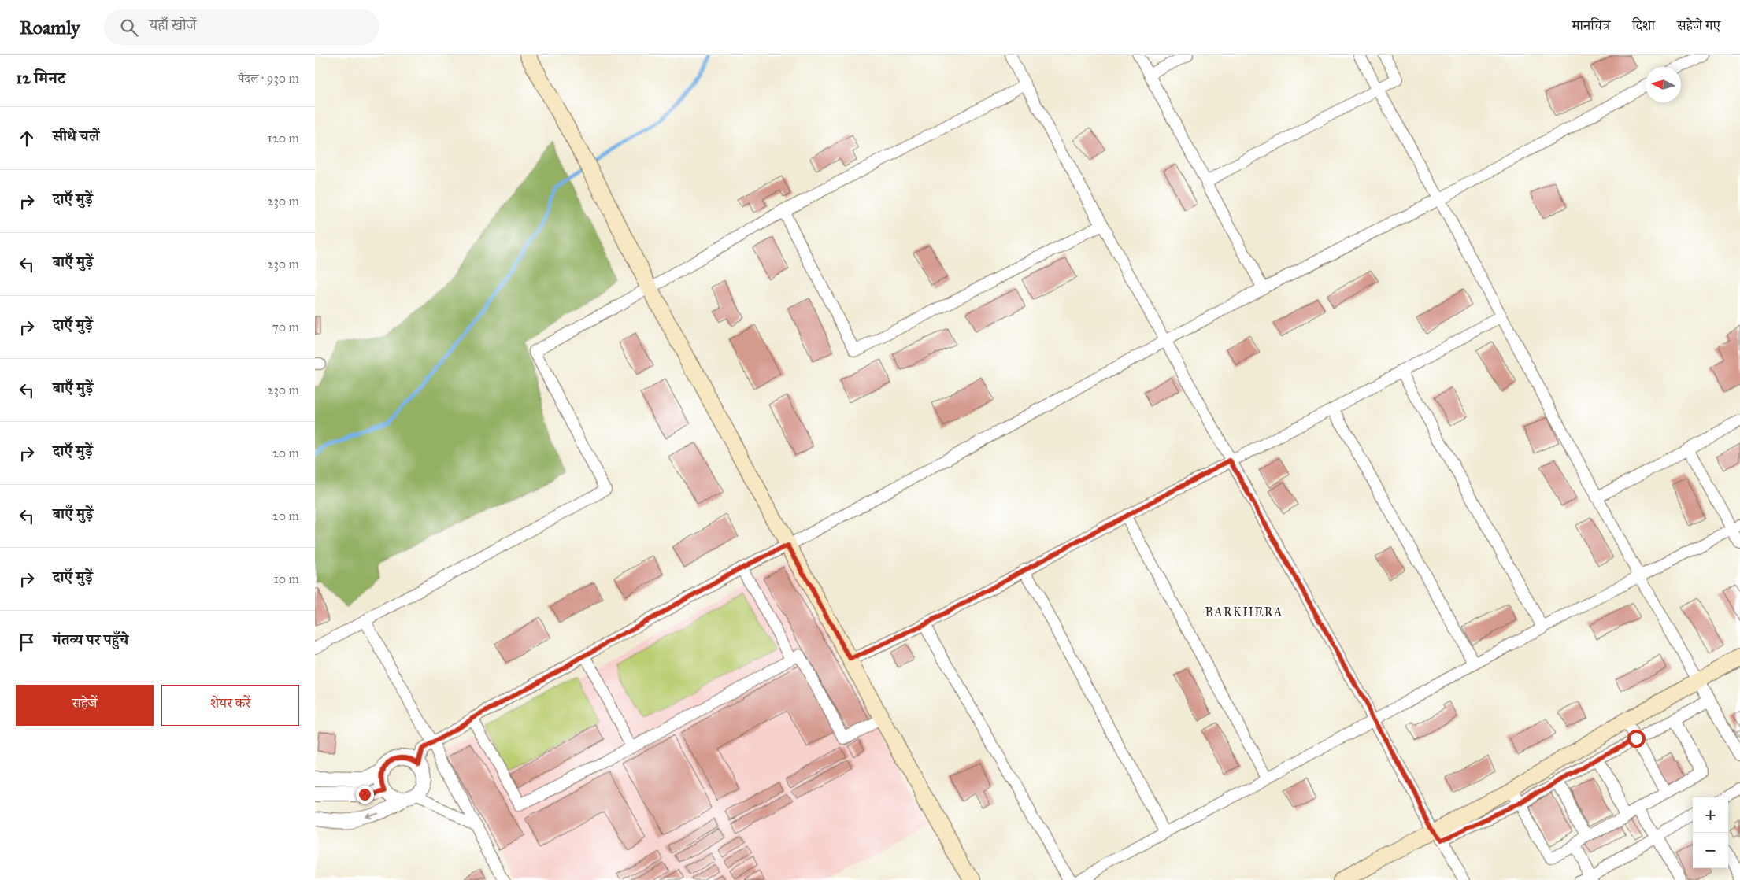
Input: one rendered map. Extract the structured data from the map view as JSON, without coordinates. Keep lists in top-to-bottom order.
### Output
{
  "districts": ["BARKHERA"],
  "north": "left",
  "page": {
    "header": "Roamly",
    "search": "यहाँ खोजें",
    "nav": ["मानचित्र", "दिशा", "सहेजे गए"],
    "heading": ["12 मिनट", "पैदल · 930 m"],
    "list": [
      ["सीधे चलें", "120 m"],
      ["दाएँ मुड़ें", "230 m"],
      ["बाएँ मुड़ें", "230 m"],
      ["दाएँ मुड़ें", "70 m"],
      ["बाएँ मुड़ें", "230 m"],
      ["दाएँ मुड़ें", "20 m"],
      ["बाएँ मुड़ें", "20 m"],
      ["दाएँ मुड़ें", "10 m"],
      "गंतव्य पर पहुँचे"
    ],
    "buttons": ["सहेजें", "शेयर करें"],
    "map_buttons": ["+", "−"]
  }
}
